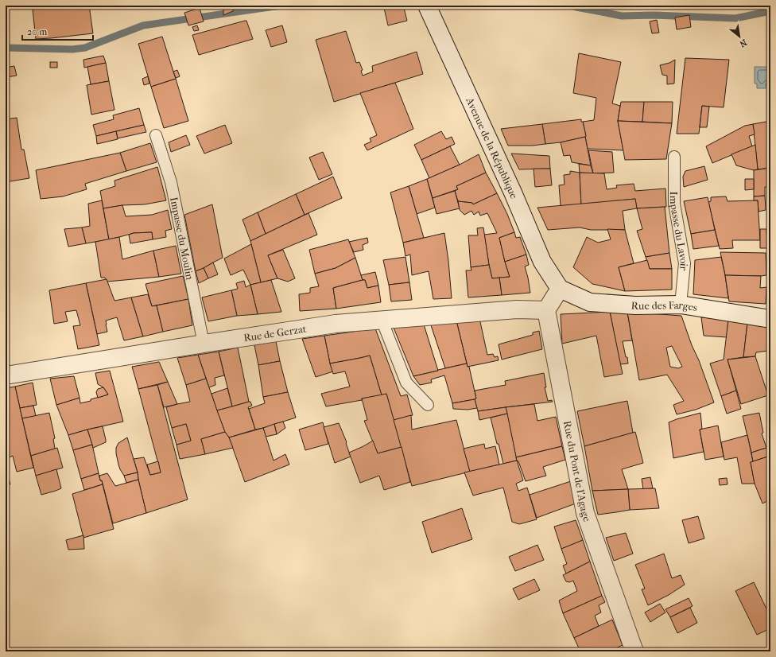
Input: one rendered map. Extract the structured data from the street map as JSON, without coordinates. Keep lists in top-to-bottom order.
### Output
{
  "streets": {
    "street": [
      "Avenue de la République",
      "Rue des Farges",
      "Rue de Gerzat",
      "Rue du Pont de l'Agage"
    ],
    "lane": ["Impasse du Lavoir", "Impasse du Moulin"]
  },
  "crossings": [
    ["Avenue de la République", "Rue des Farges"],
    ["Impasse du Lavoir", "Rue des Farges"],
    ["Impasse du Moulin", "Rue de Gerzat"],
    ["Rue de Gerzat", "Rue du Pont de l'Agage"]
  ],
  "scale_bar": "20 m",
  "north": "bottom right"
}
